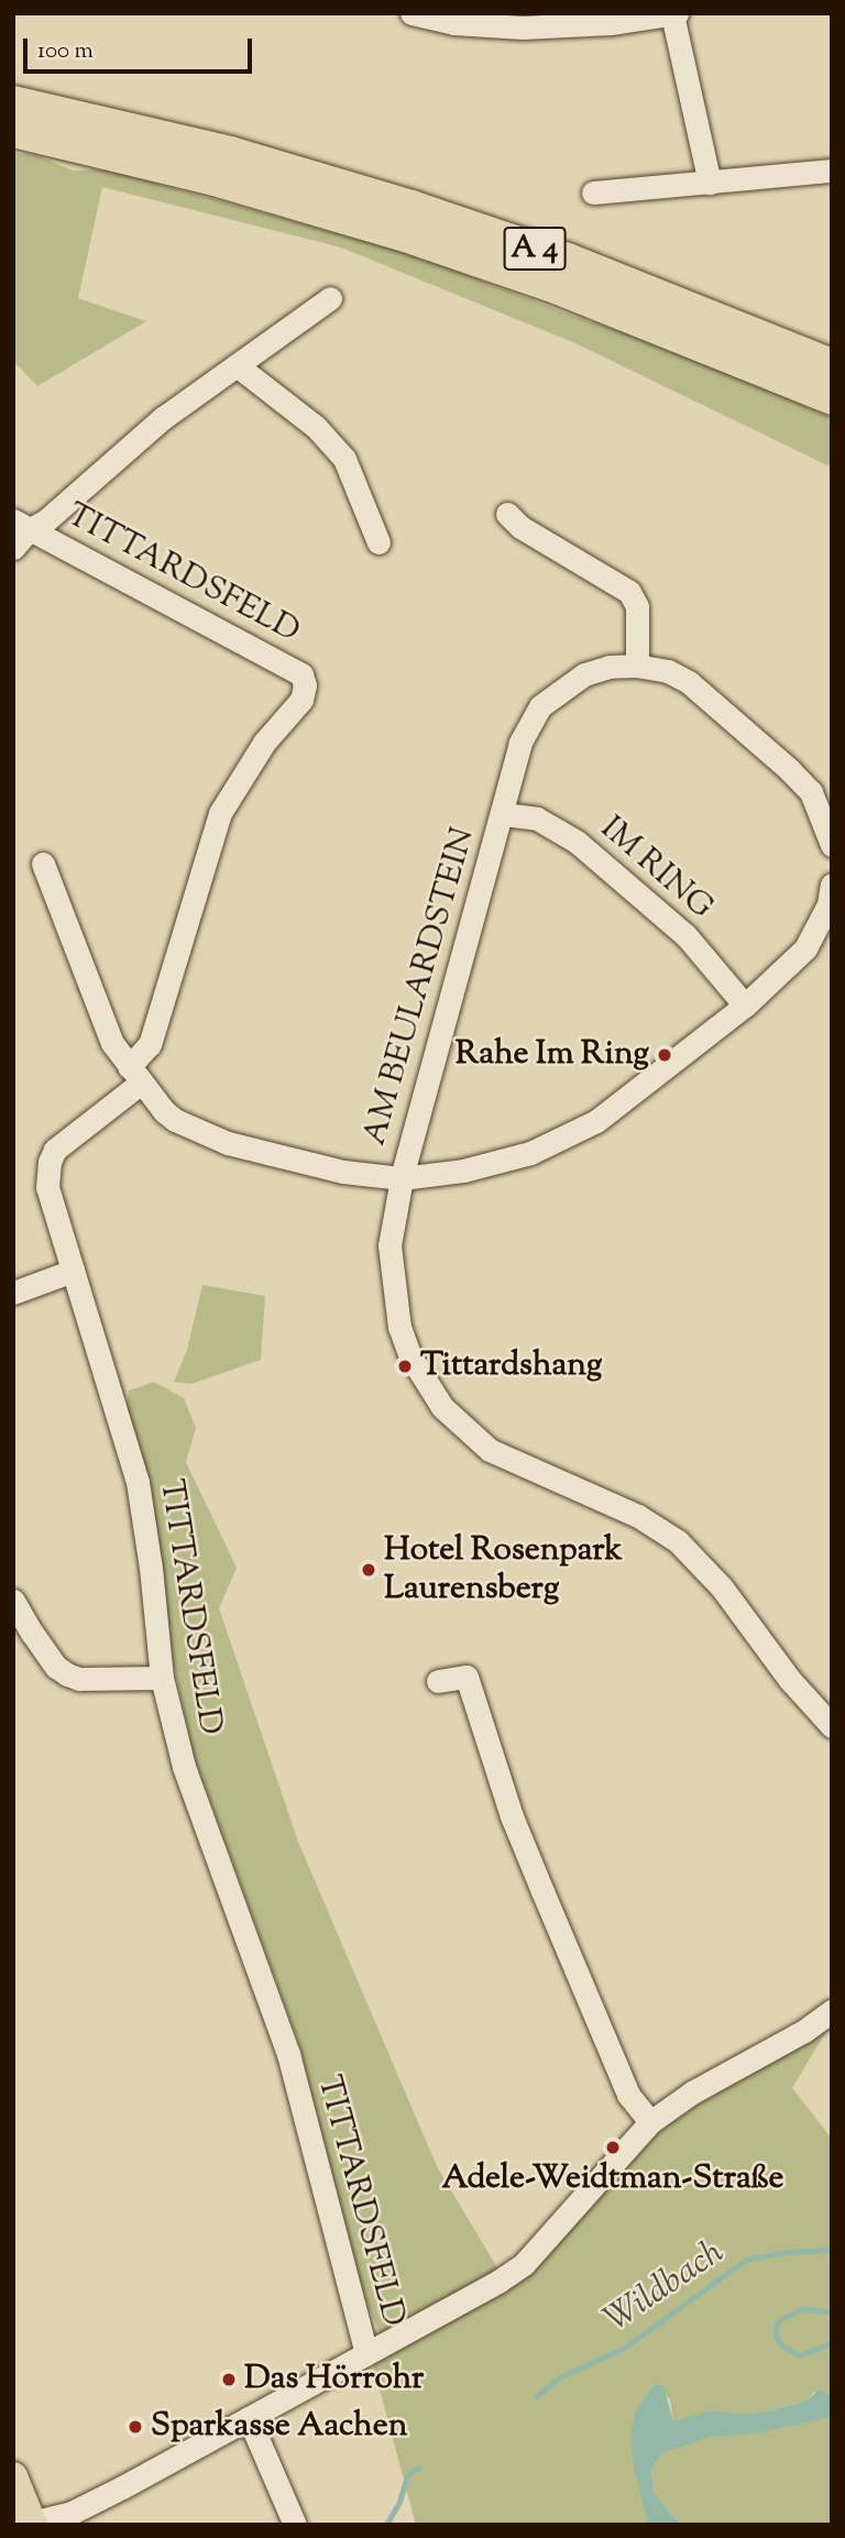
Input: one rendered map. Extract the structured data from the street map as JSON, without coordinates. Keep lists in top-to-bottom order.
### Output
{
  "streets": {
    "highway": ["A 4"],
    "street": ["TITTARDSFELD", "IM RING", "AM BEULARDSTEIN"]
  },
  "crossings": [
    ["IM RING", "AM BEULARDSTEIN"]
  ],
  "water": ["Wildbach"],
  "places": [
    "Rahe Im Ring",
    "Tittardshang",
    "Hotel Rosenpark Laurensberg",
    "Adele-Weidtman-Straße",
    "Das Hörrohr",
    "Sparkasse Aachen"
  ],
  "scale_bar": "100 m"
}
